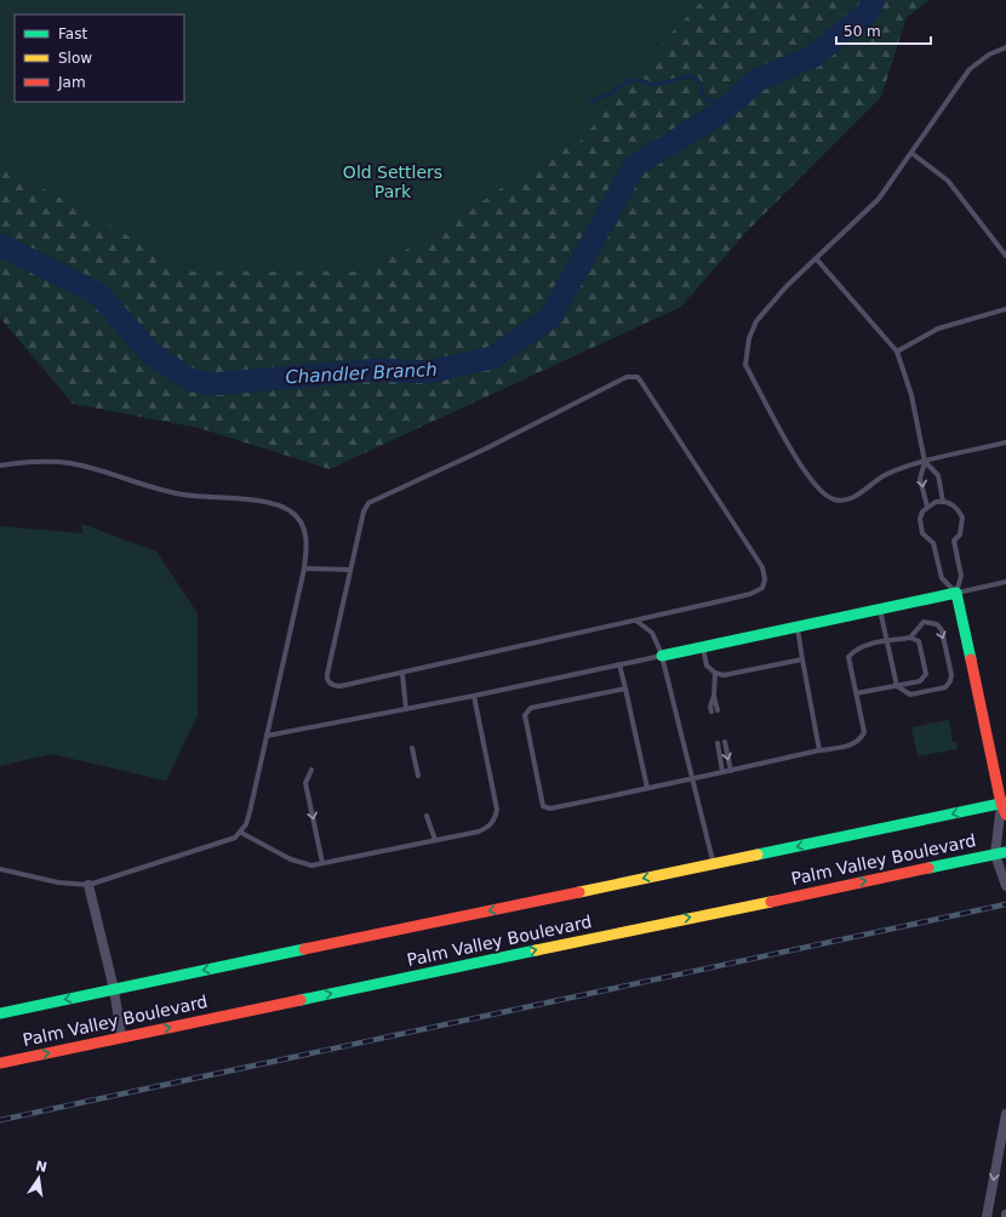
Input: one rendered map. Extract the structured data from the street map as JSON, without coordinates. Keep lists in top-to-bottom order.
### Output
{
  "streets": {
    "main road": ["Palm Valley Boulevard"]
  },
  "water": ["Chandler Branch"],
  "parks": ["Old Settlers Park"],
  "legend": ["Fast", "Slow", "Jam"],
  "scale_bar": "50 m",
  "north": "top"
}
